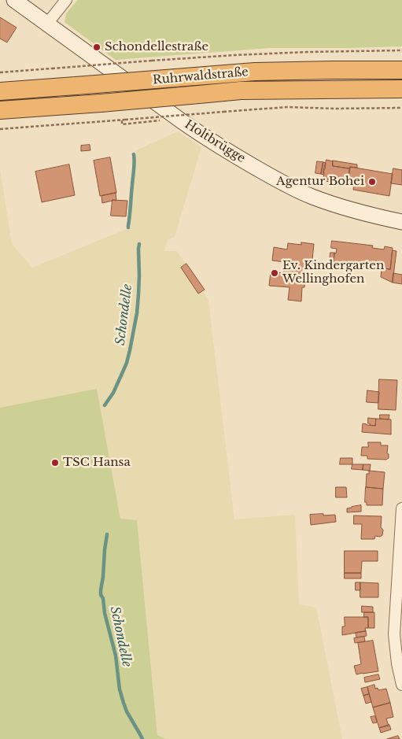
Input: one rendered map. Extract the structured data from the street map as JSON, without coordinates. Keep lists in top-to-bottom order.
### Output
{
  "streets": {
    "highway": ["Ruhrwaldstraße"],
    "main road": ["Holtbrügge"]
  },
  "water": ["Schondelle"],
  "places": [
    "Schondellestraße",
    "Agentur Bohei",
    "Ev. Kindergarten Wellinghofen",
    "TSC Hansa"
  ]
}
